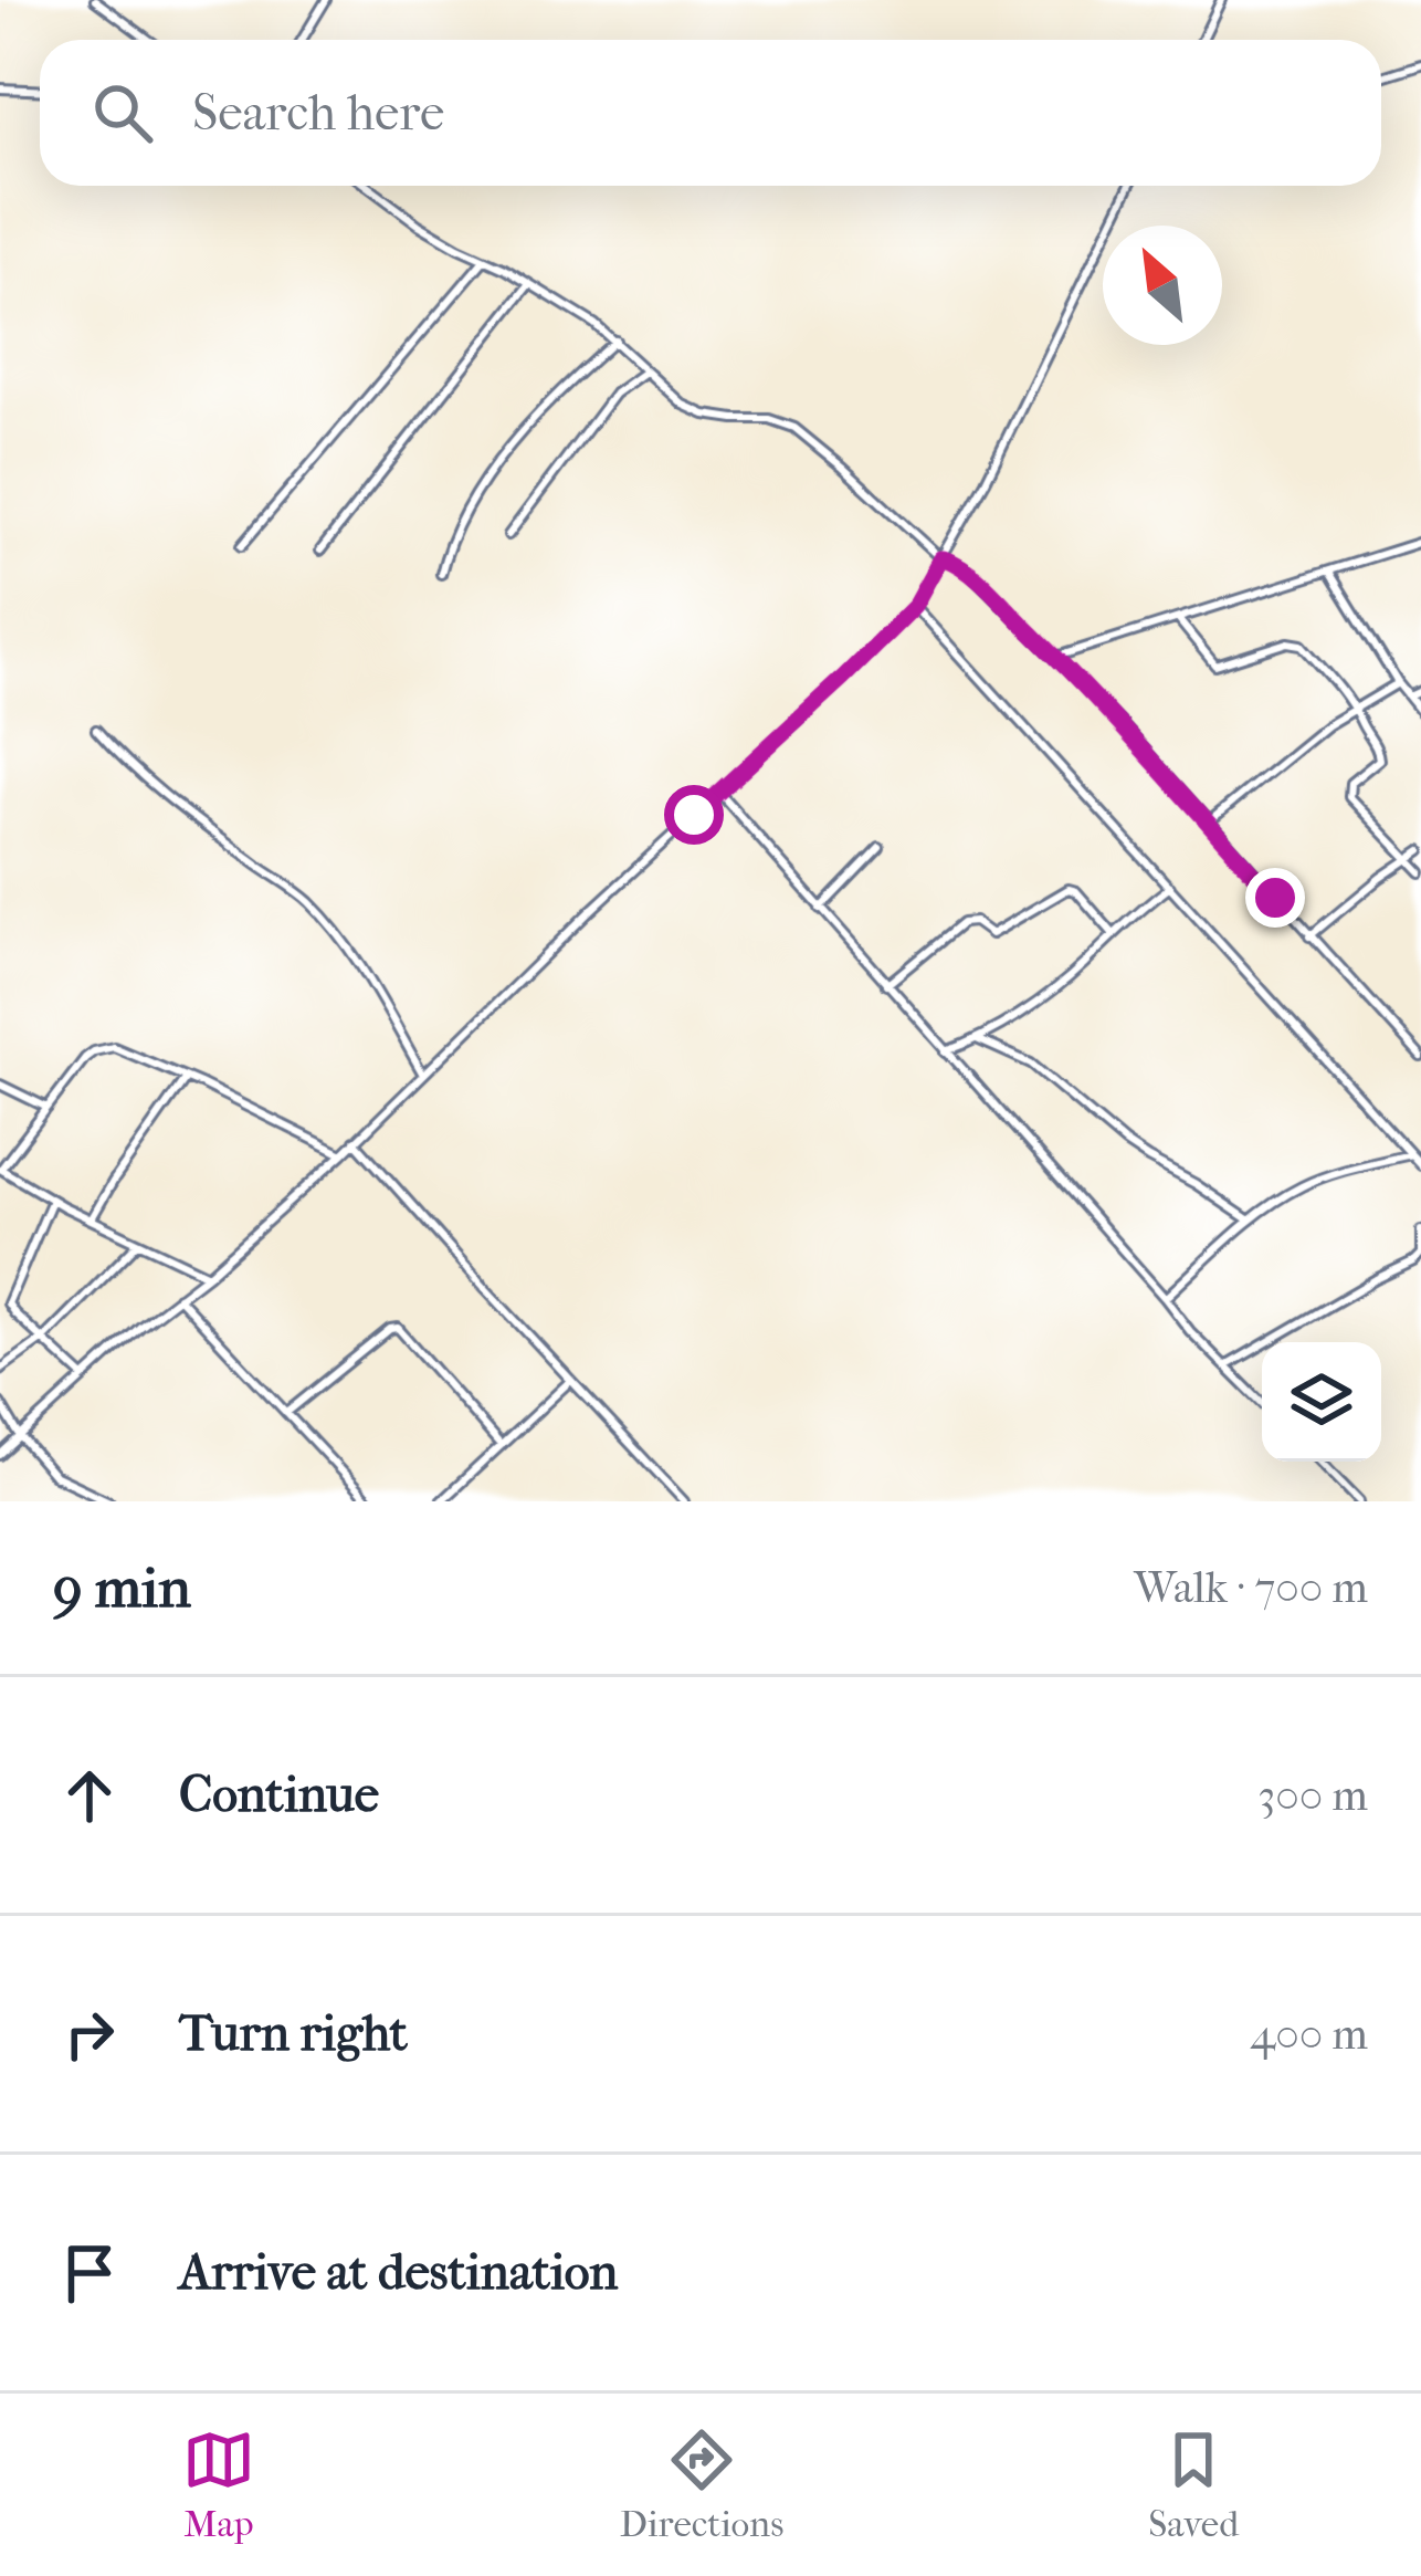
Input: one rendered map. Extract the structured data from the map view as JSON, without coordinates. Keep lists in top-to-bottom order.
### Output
{
  "north": "top left",
  "page": {
    "search": "Search here",
    "heading": ["9 min", "Walk · 700 m"],
    "list": [
      ["Continue", "300 m"],
      ["Turn right", "400 m"],
      "Arrive at destination"
    ],
    "nav": ["Map", "Directions", "Saved"]
  }
}
